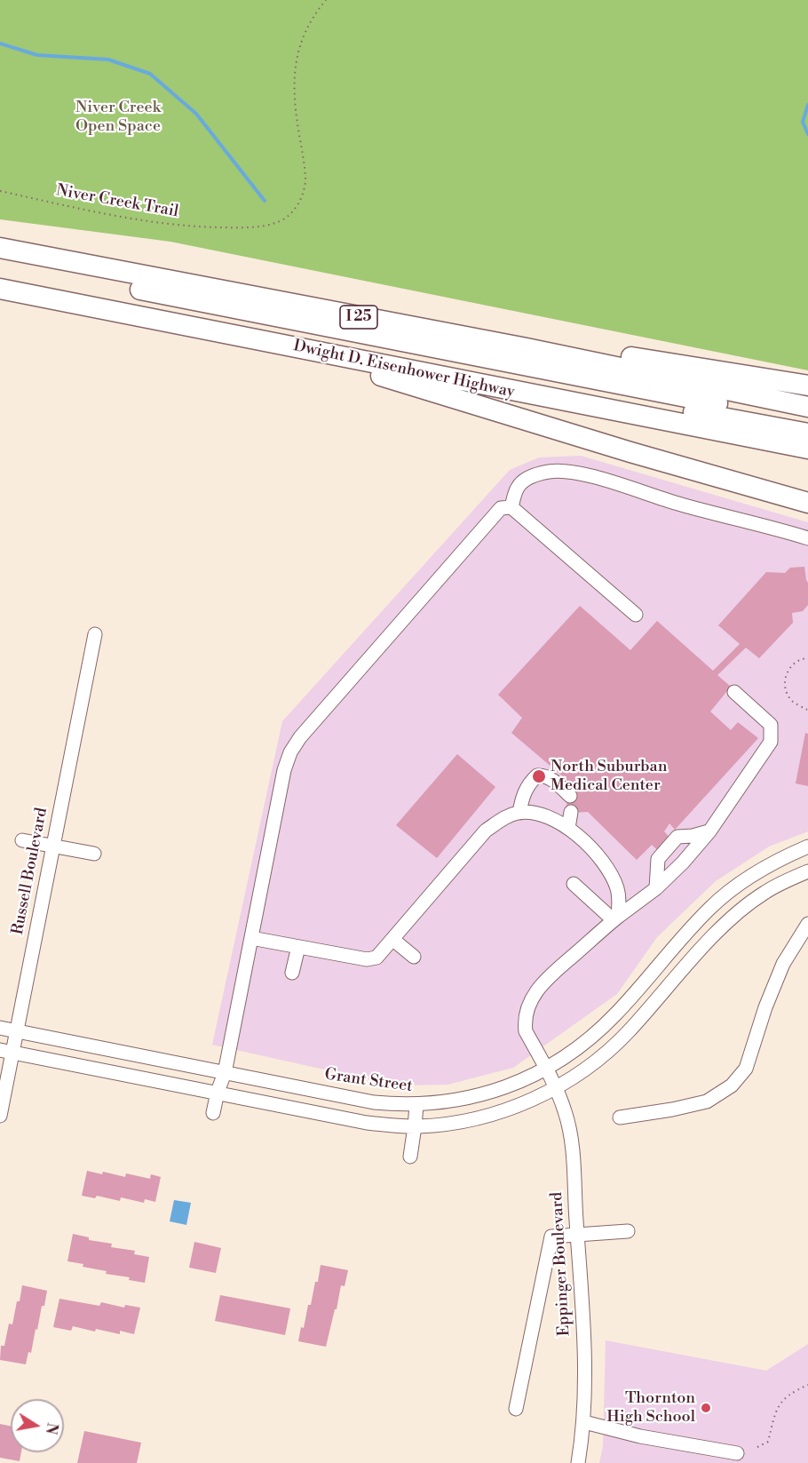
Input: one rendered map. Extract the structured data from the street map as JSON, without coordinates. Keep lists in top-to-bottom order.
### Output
{
  "streets": {
    "highway": ["I 25", "Dwight D. Eisenhower Highway"],
    "street": ["Russell Boulevard", "Grant Street", "Eppinger Boulevard"],
    "path": ["Niver Creek Trail"]
  },
  "crossings": [
    ["Russell Boulevard", "Grant Street"],
    ["Grant Street", "Eppinger Boulevard"]
  ],
  "parks": ["Niver Creek Open Space"],
  "places": ["North Suburban Medical Center", "Thornton High School"],
  "north": "right"
}
